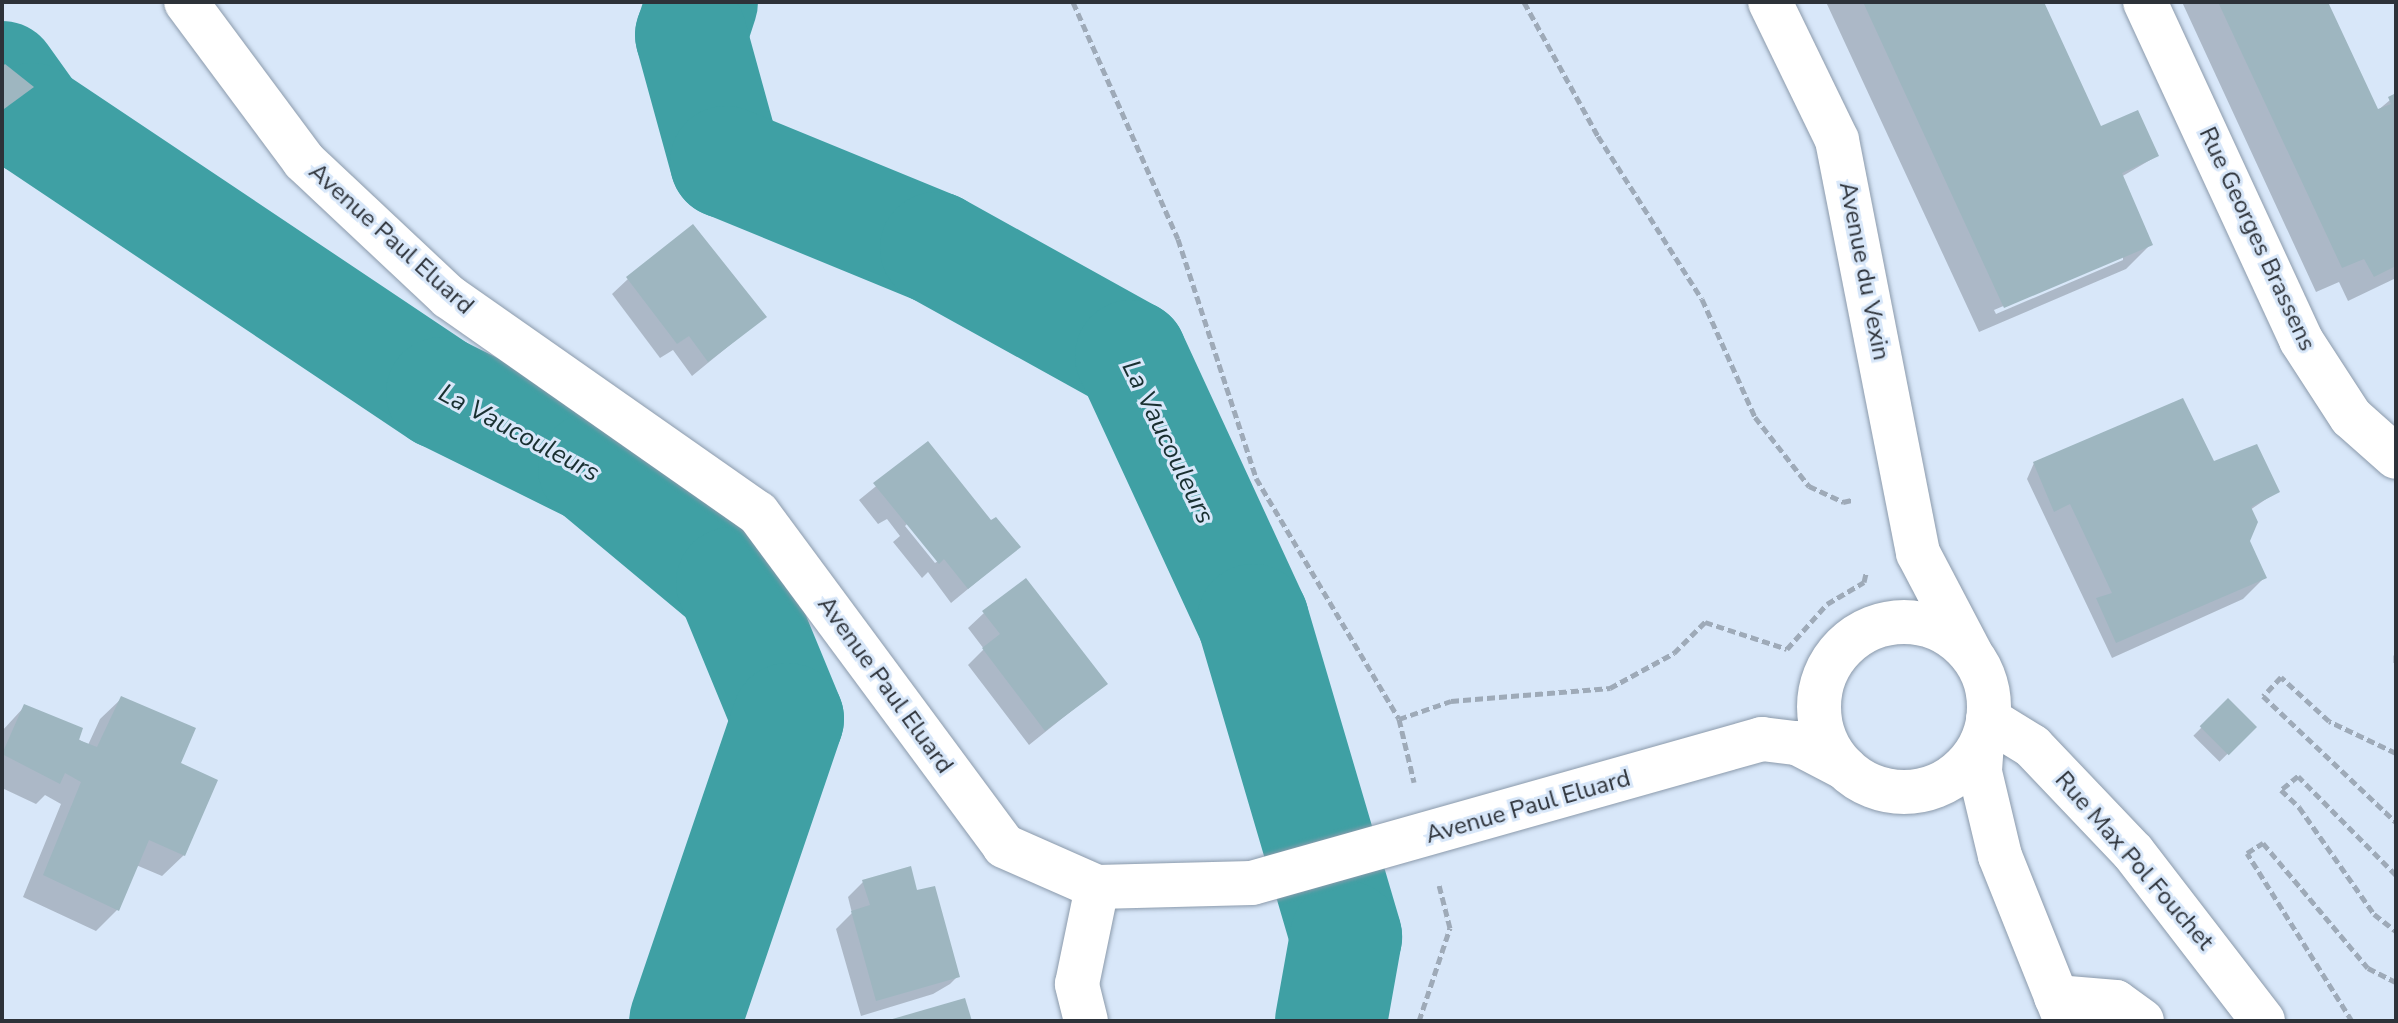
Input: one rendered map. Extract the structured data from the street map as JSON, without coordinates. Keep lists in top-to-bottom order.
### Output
{
  "streets": {
    "street": [
      "Avenue Paul Eluard",
      "Rue Georges Brassens",
      "Avenue du Vexin",
      "Rue Max Pol Fouchet"
    ]
  },
  "crossings": [
    ["Avenue Paul Eluard", "Avenue du Vexin"],
    ["Avenue Paul Eluard", "Rue Max Pol Fouchet"],
    ["Avenue du Vexin", "Rue Max Pol Fouchet"]
  ],
  "water": ["La Vaucouleurs"]
}
